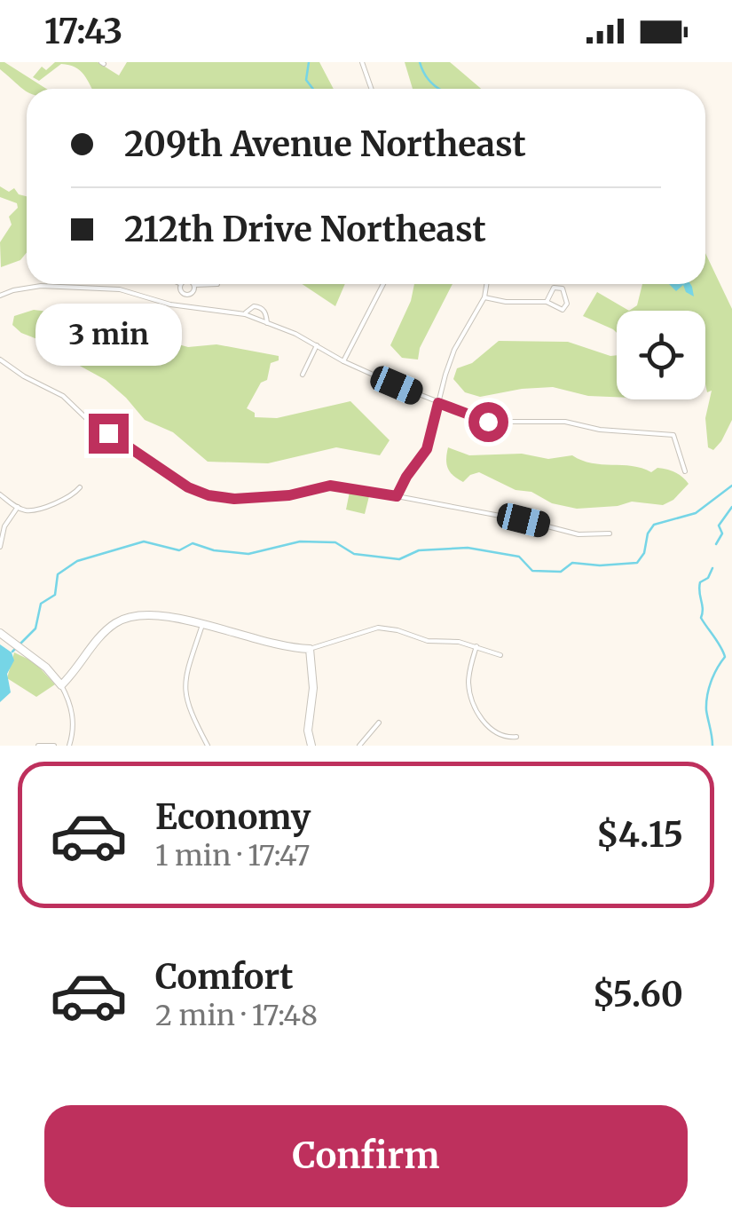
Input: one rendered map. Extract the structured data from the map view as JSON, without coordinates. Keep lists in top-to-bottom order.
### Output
{
  "page": {
    "status": "17:43",
    "banner": ["209th Avenue Northeast", "212th Drive Northeast"],
    "bubble": "3 min",
    "list": [
      {
        "name": "Economy",
        "note": "1 min · 17:47",
        "value": "$4.15"
      },
      {
        "name": "Comfort",
        "note": "2 min · 17:48",
        "value": "$5.60"
      }
    ],
    "buttons": "Confirm"
  }
}
